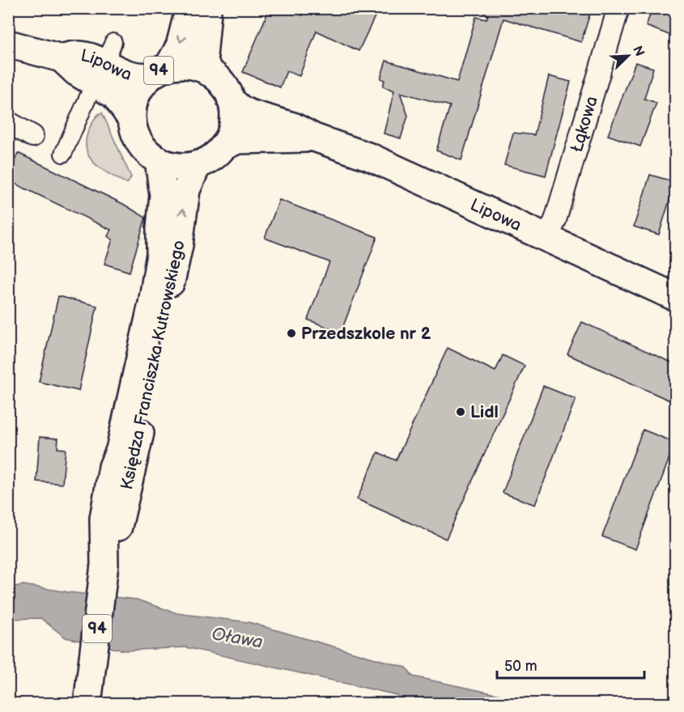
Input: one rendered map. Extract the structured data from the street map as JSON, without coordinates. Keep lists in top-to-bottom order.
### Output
{
  "streets": {
    "main road": ["Lipowa", "94", "Księdza Franciszka Kutrowskiego"],
    "street": ["Łąkowa"]
  },
  "crossings": [
    ["Lipowa", "94"],
    ["Lipowa", "Łąkowa"],
    ["Lipowa", "Księdza Franciszka Kutrowskiego"],
    ["94", "Księdza Franciszka Kutrowskiego"]
  ],
  "water": ["Oława"],
  "places": ["Przedszkole nr 2", "Lidl"],
  "scale_bar": "50 m",
  "north": "top right"
}
